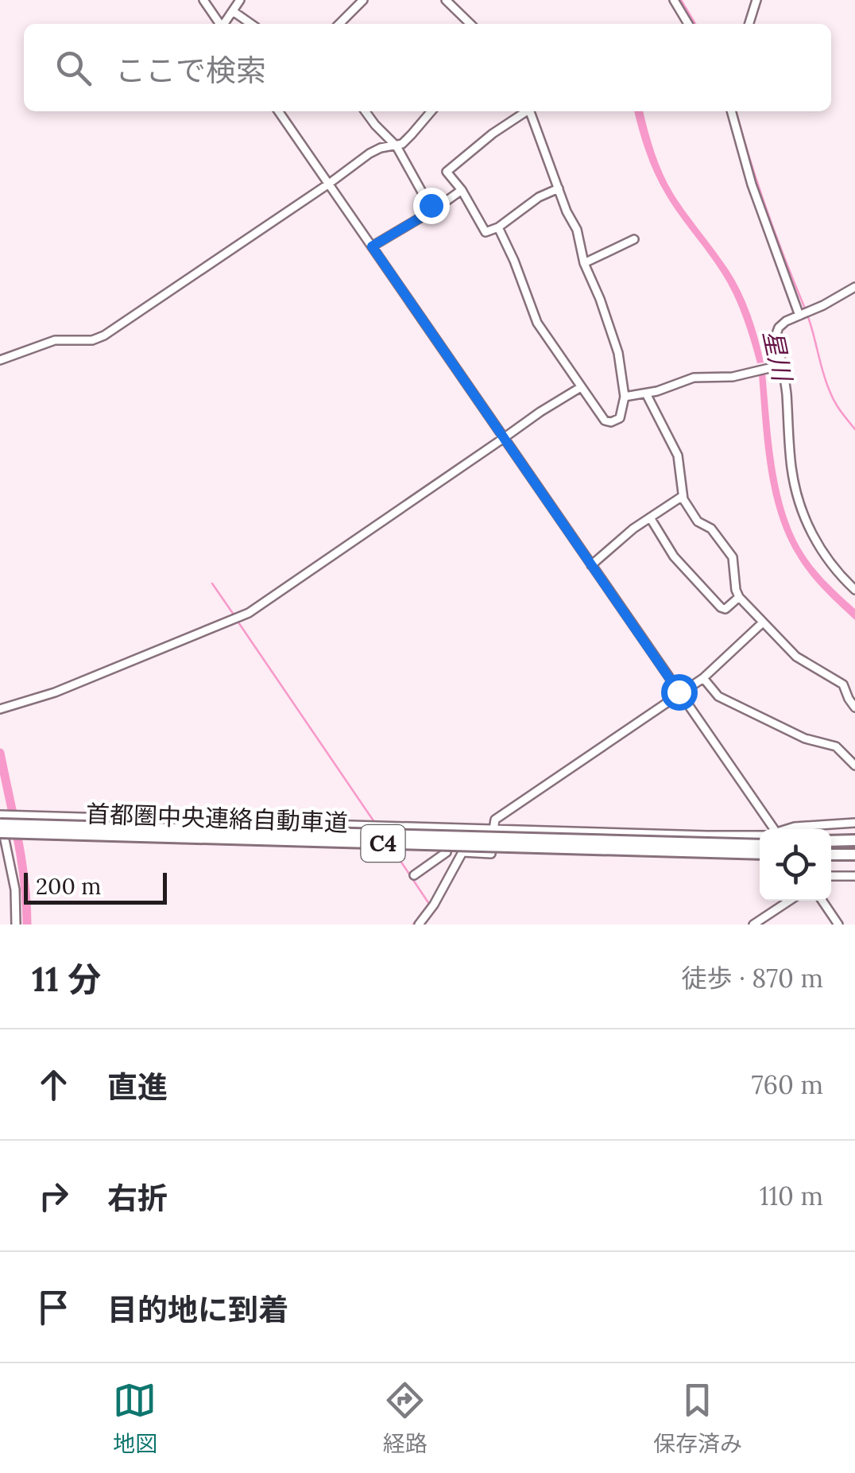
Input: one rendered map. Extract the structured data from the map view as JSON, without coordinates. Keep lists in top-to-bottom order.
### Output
{
  "streets": {
    "highway": ["首都圏中央連絡自動車道", "C4"]
  },
  "water": ["星川"],
  "scale_bar": "200 m",
  "page": {
    "search": "ここで検索",
    "scale": "200 m",
    "heading": ["11 分", "徒歩 · 870 m"],
    "list": [
      ["直進", "760 m"],
      ["右折", "110 m"],
      "目的地に到着"
    ],
    "nav": ["地図", "経路", "保存済み"]
  }
}
